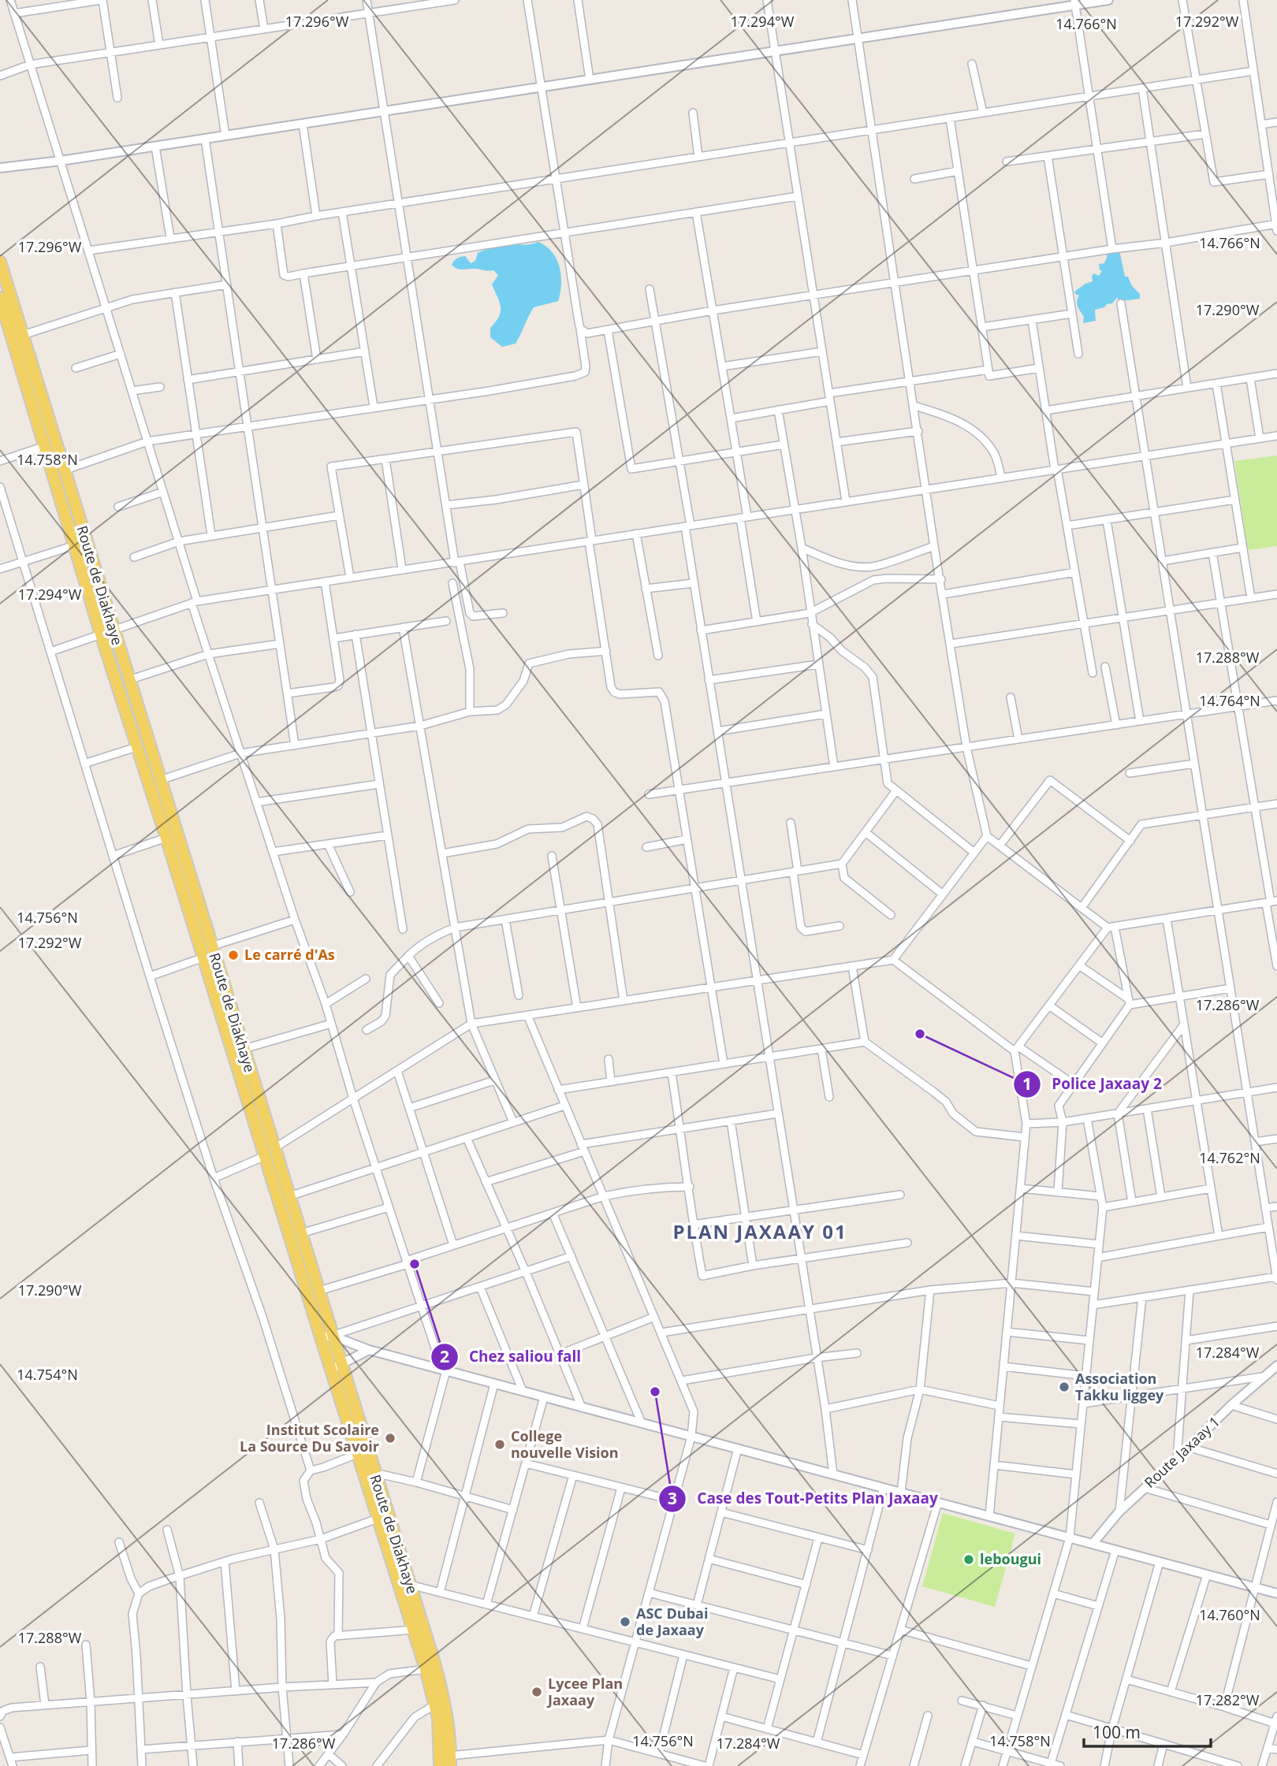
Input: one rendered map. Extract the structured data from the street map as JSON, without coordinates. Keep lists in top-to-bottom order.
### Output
{
  "streets": {
    "main road": ["Route de Diakhaye"],
    "street": ["Route Jaxaay 1"]
  },
  "districts": ["PLAN JAXAAY 01"],
  "places": [
    "Le carré d'As",
    "Police Jaxaay 2",
    "Chez saliou fall",
    "Association Takku liggey",
    "Case des Tout-Petits Plan Jaxaay",
    "Institut Scolaire La Source Du Savoir",
    "College nouvelle Vision",
    "lebougui",
    "ASC Dubai de Jaxaay",
    "Lycee Plan Jaxaay"
  ],
  "scale_bar": "100 m",
  "coordinates": [
    "17.296°W",
    "17.294°W",
    "17.292°W",
    "14.766°N",
    "17.290°W",
    "14.758°N",
    "17.288°W",
    "14.764°N",
    "14.756°N",
    "17.286°W",
    "14.762°N",
    "17.284°W",
    "14.754°N",
    "14.760°N",
    "17.282°W"
  ]
}
